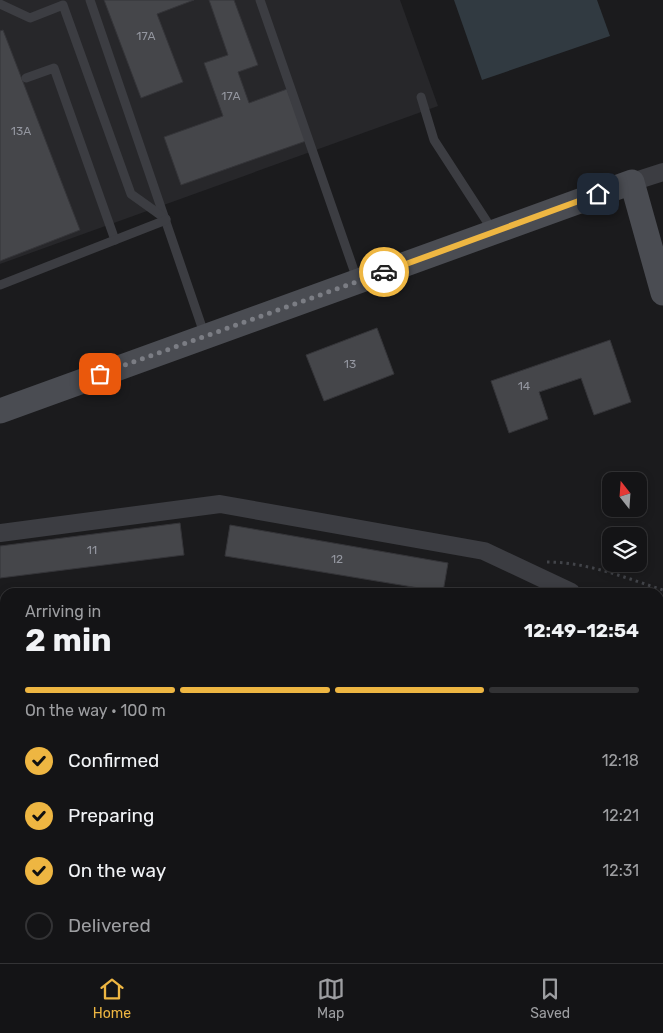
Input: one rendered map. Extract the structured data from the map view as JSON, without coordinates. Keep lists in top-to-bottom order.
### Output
{
  "house_numbers": [
    "17А",
    "17А",
    "13А",
    "13",
    "14",
    "11",
    "12"
  ],
  "north": "top",
  "page": {
    "heading": ["2 min", "Arriving in", "12:49–12:54"],
    "bar": "On the way · 100 m",
    "list": [
      ["Confirmed", "12:18"],
      ["Preparing", "12:21"],
      ["On the way", "12:31"],
      "Delivered"
    ],
    "tabs": ["Home", "Map", "Saved"]
  }
}
